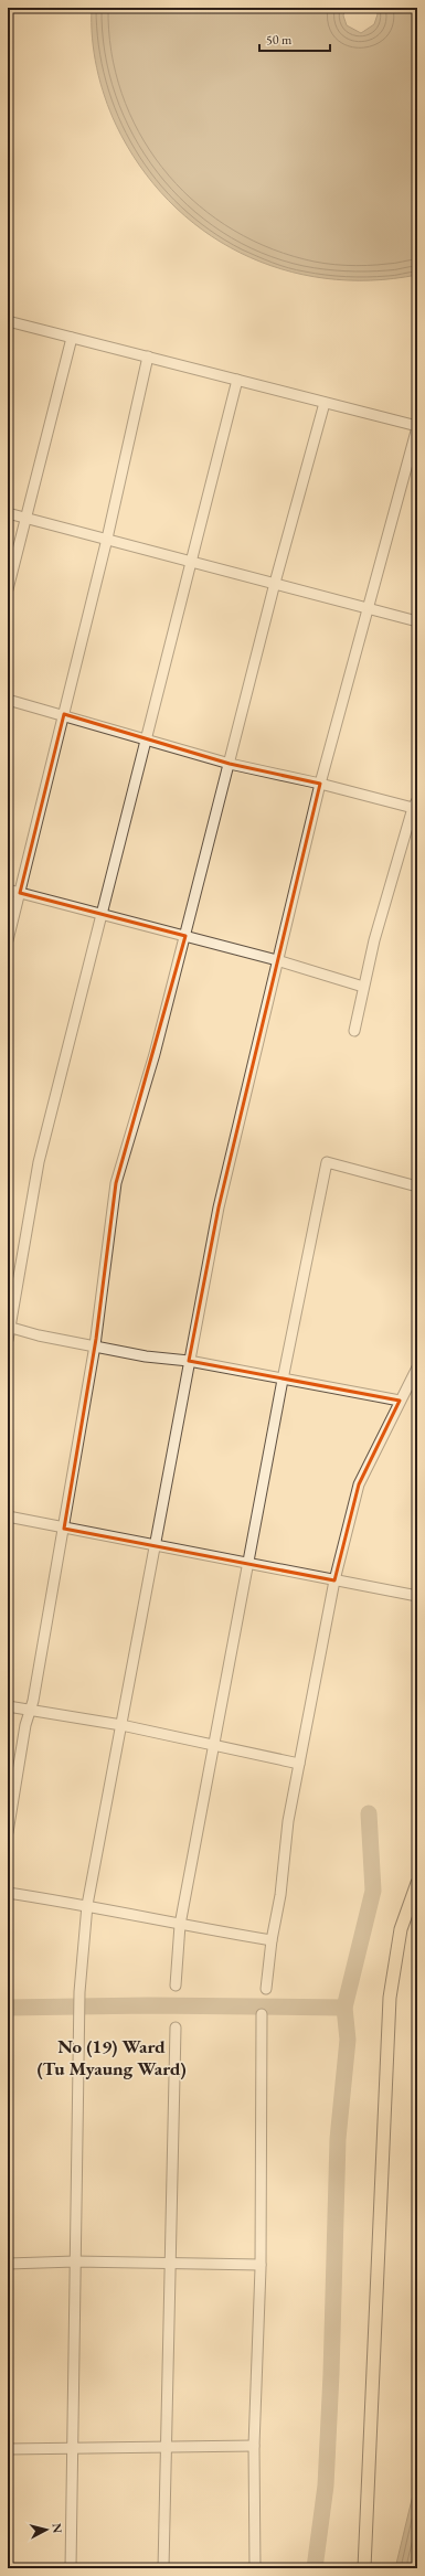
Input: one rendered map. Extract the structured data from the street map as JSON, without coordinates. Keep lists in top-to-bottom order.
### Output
{
  "districts": ["No (19) Ward (Tu Myaung Ward)"],
  "scale_bar": "50 m",
  "north": "right"
}
